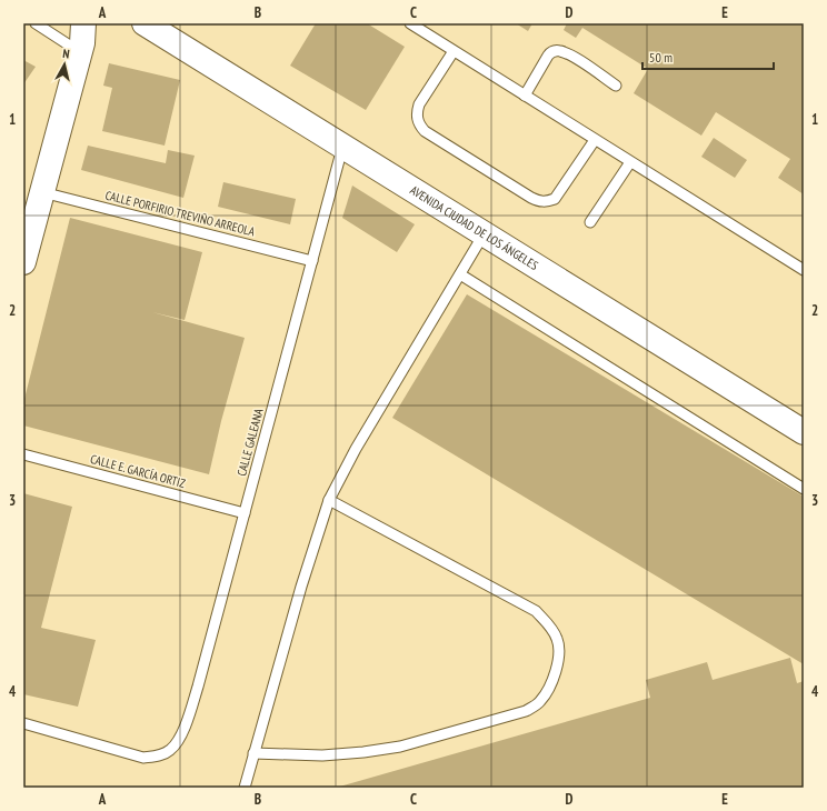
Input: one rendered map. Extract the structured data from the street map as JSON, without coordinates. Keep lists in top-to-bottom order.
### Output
{
  "streets": {
    "street": ["AVENIDA CIUDAD DE LOS ÁNGELES"],
    "lane": ["CALLE PORFIRIO TREVIÑO ARREOLA", "CALLE GALEANA", "CALLE E. GARCÍA ORTIZ"]
  },
  "crossings": [
    ["CALLE PORFIRIO TREVIÑO ARREOLA", "CALLE GALEANA"],
    ["AVENIDA CIUDAD DE LOS ÁNGELES", "CALLE GALEANA"],
    ["CALLE GALEANA", "CALLE E. GARCÍA ORTIZ"]
  ],
  "scale_bar": "50 m",
  "north": "top",
  "grid": {
    "columns": [
      "A",
      "B",
      "C",
      "D",
      "E"
    ],
    "rows": [
      "1",
      "2",
      "3",
      "4"
    ]
  }
}
